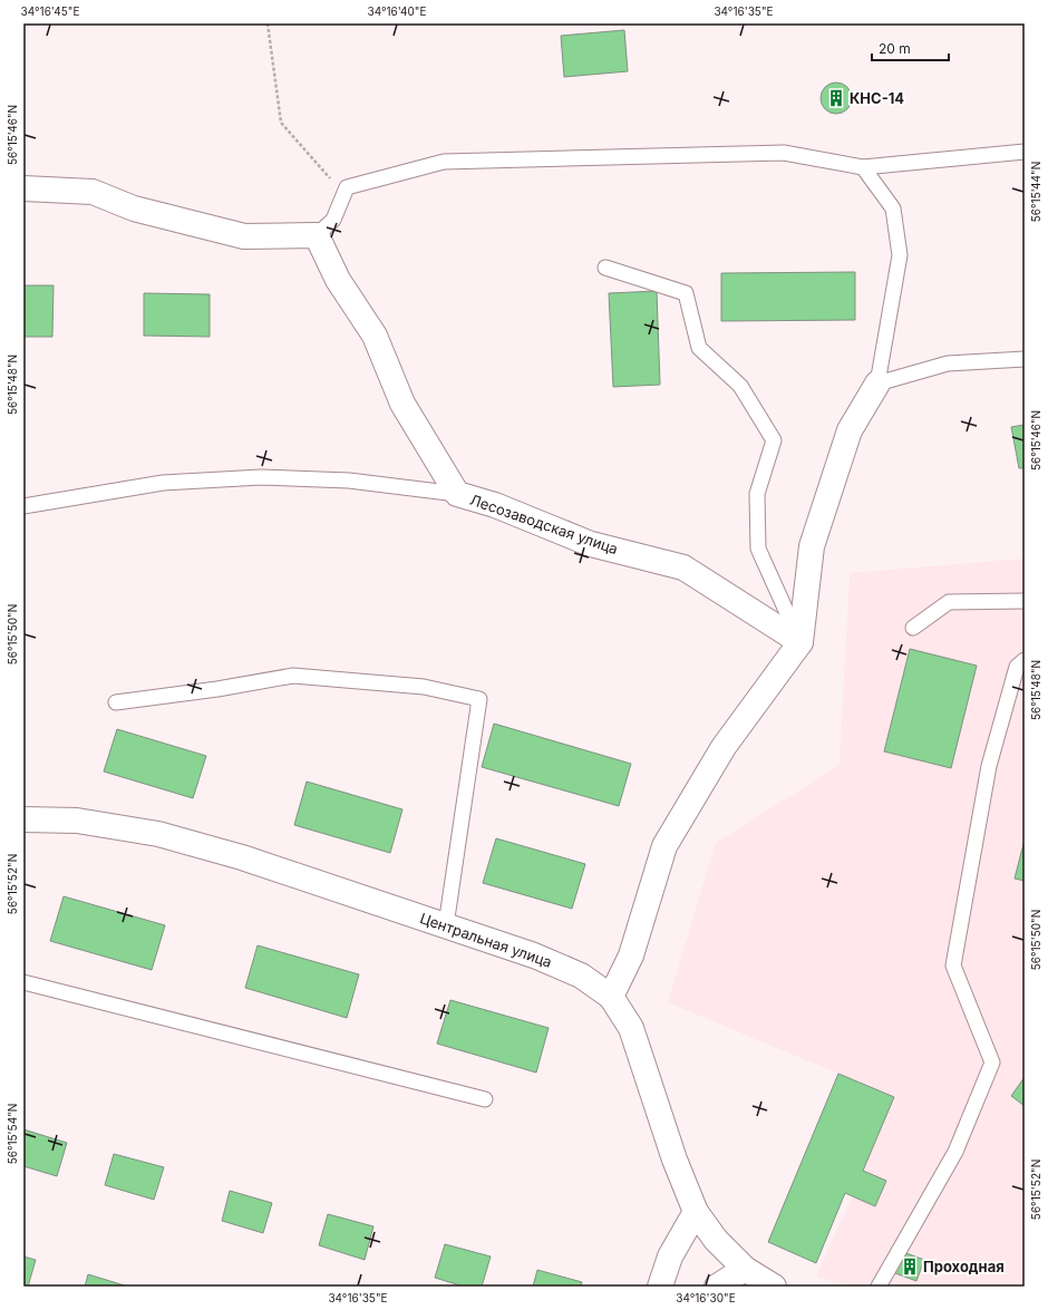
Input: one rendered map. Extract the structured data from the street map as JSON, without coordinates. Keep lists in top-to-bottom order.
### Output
{
  "streets": {
    "street": ["Лесозаводская улица", "Центральная улица"]
  },
  "places": {
    "building": ["КНС-14", "Проходная"]
  },
  "scale_bar": "20 m",
  "coordinates": [
    "34°16'45\"E",
    "34°16'40\"E",
    "34°16'35\"E",
    "56°15'46\"N",
    "56°15'44\"N",
    "56°15'48\"N",
    "56°15'50\"N",
    "56°15'52\"N",
    "56°15'54\"N",
    "34°16'30\"E"
  ]
}
